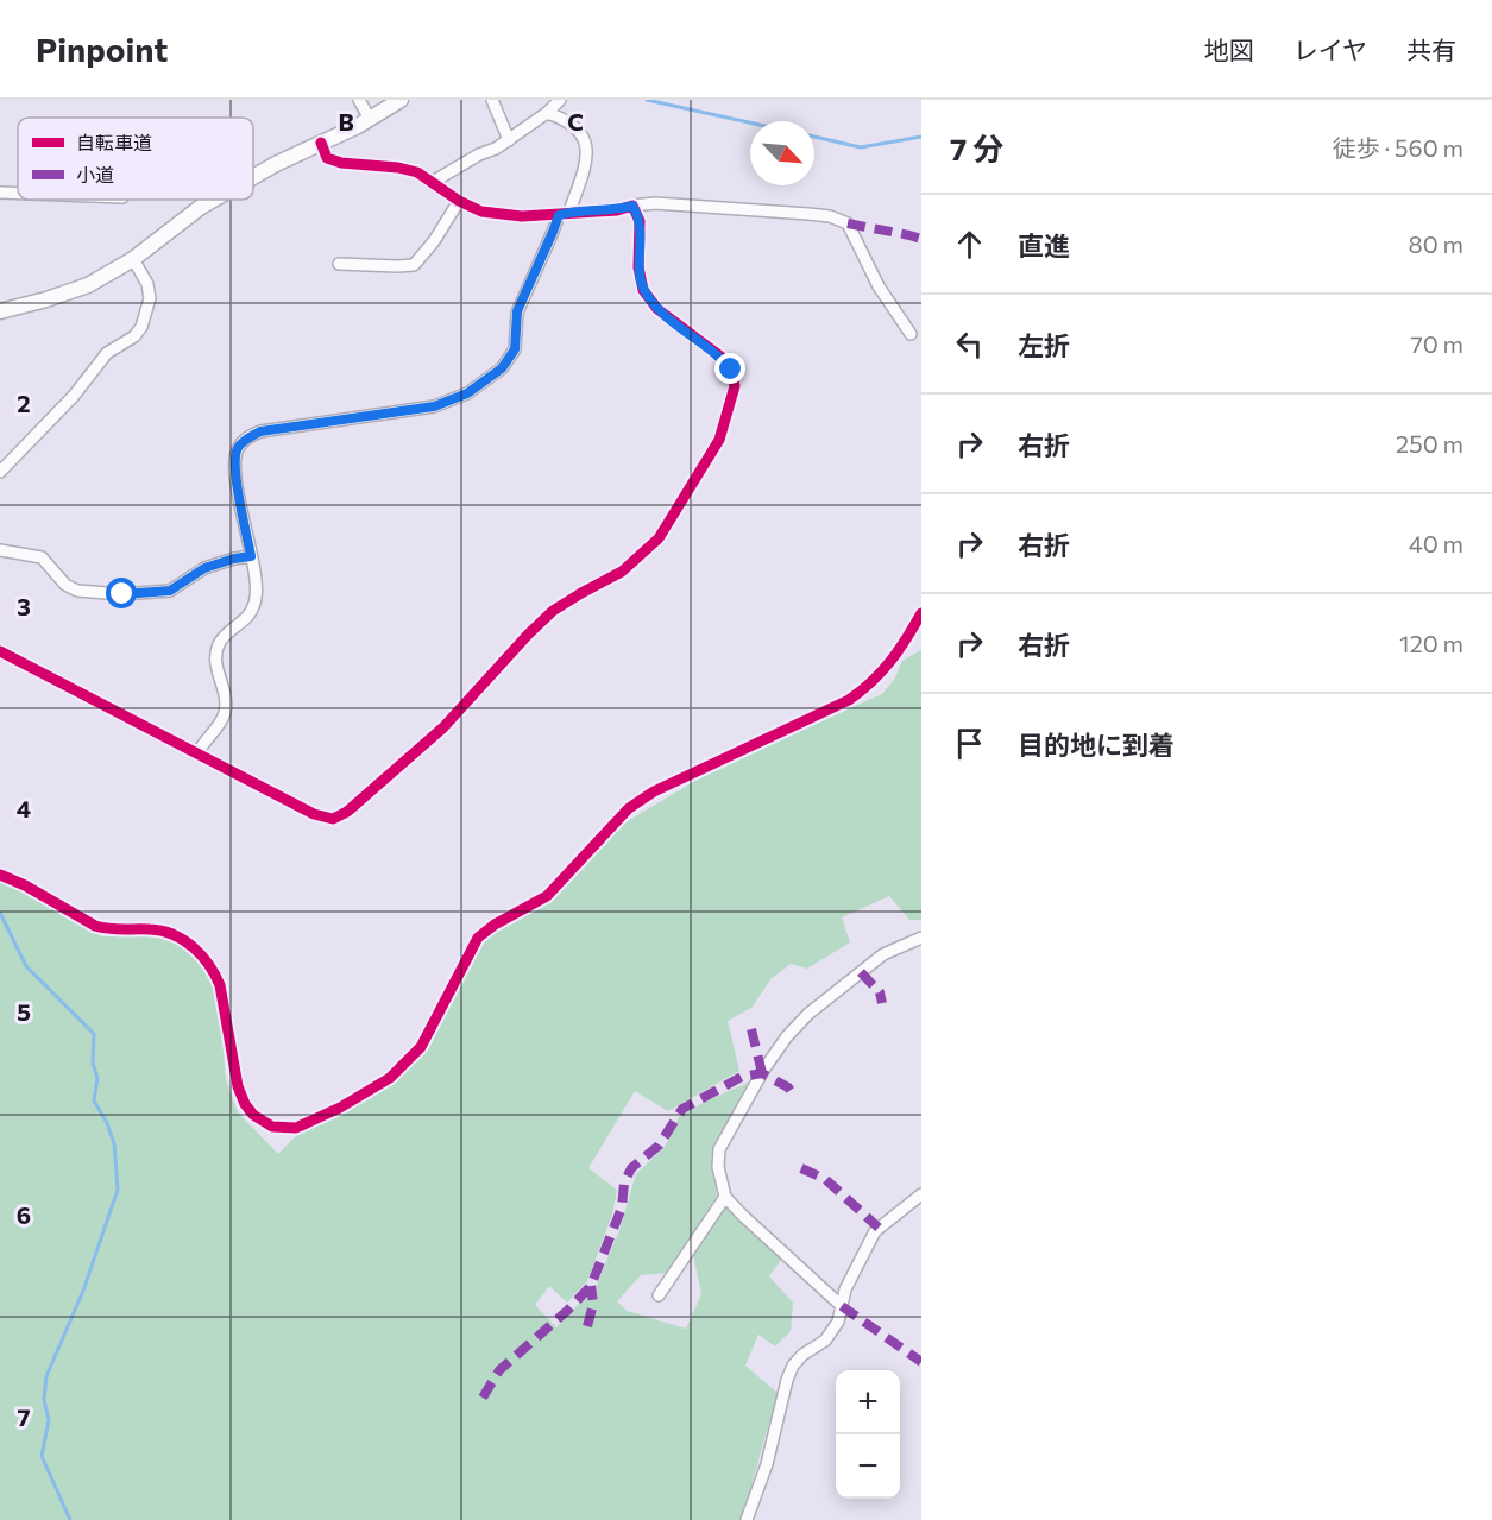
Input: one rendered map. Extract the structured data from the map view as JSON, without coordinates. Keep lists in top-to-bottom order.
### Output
{
  "legend": ["自転車道", "小道"],
  "north": "bottom right",
  "page": {
    "header": "Pinpoint",
    "nav": ["地図", "レイヤ", "共有"],
    "heading": ["7 分", "徒歩 · 560 m"],
    "list": [
      ["直進", "80 m"],
      ["左折", "70 m"],
      ["右折", "250 m"],
      ["右折", "40 m"],
      ["右折", "120 m"],
      "目的地に到着"
    ],
    "map_buttons": ["+", "−"]
  },
  "grid": {
    "columns": ["B", "C"],
    "rows": [
      "2",
      "3",
      "4",
      "5",
      "6",
      "7"
    ]
  }
}
